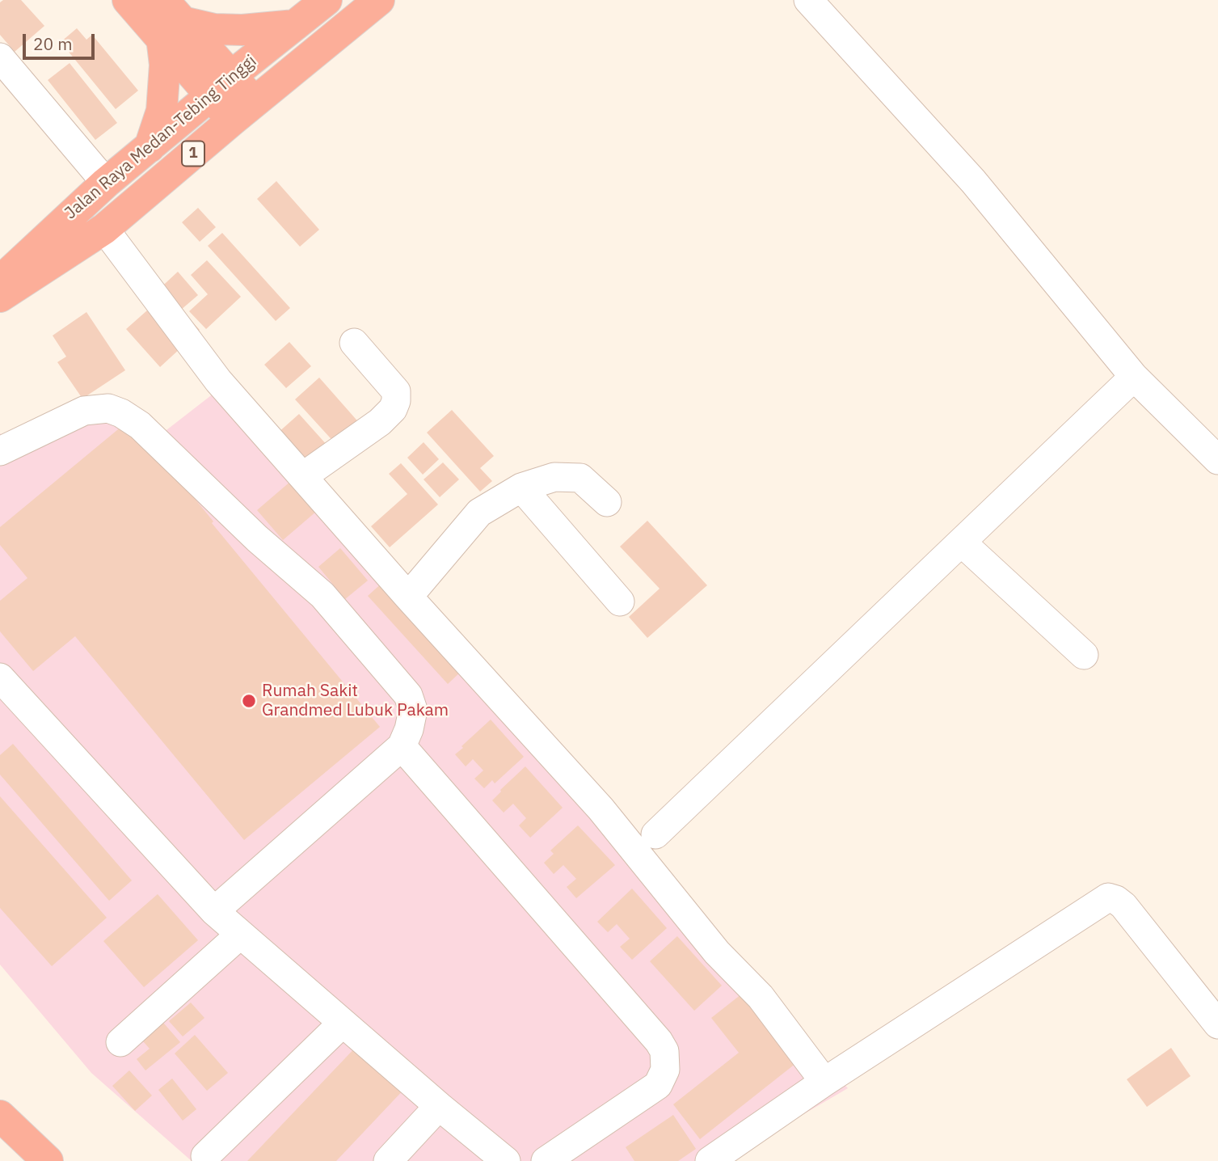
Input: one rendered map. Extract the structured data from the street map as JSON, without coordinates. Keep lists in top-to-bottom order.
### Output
{
  "streets": {
    "highway": ["Jalan Raya Medan-Tebing Tinggi", "1"]
  },
  "places": ["Rumah Sakit Grandmed Lubuk Pakam"],
  "scale_bar": "20 m"
}
